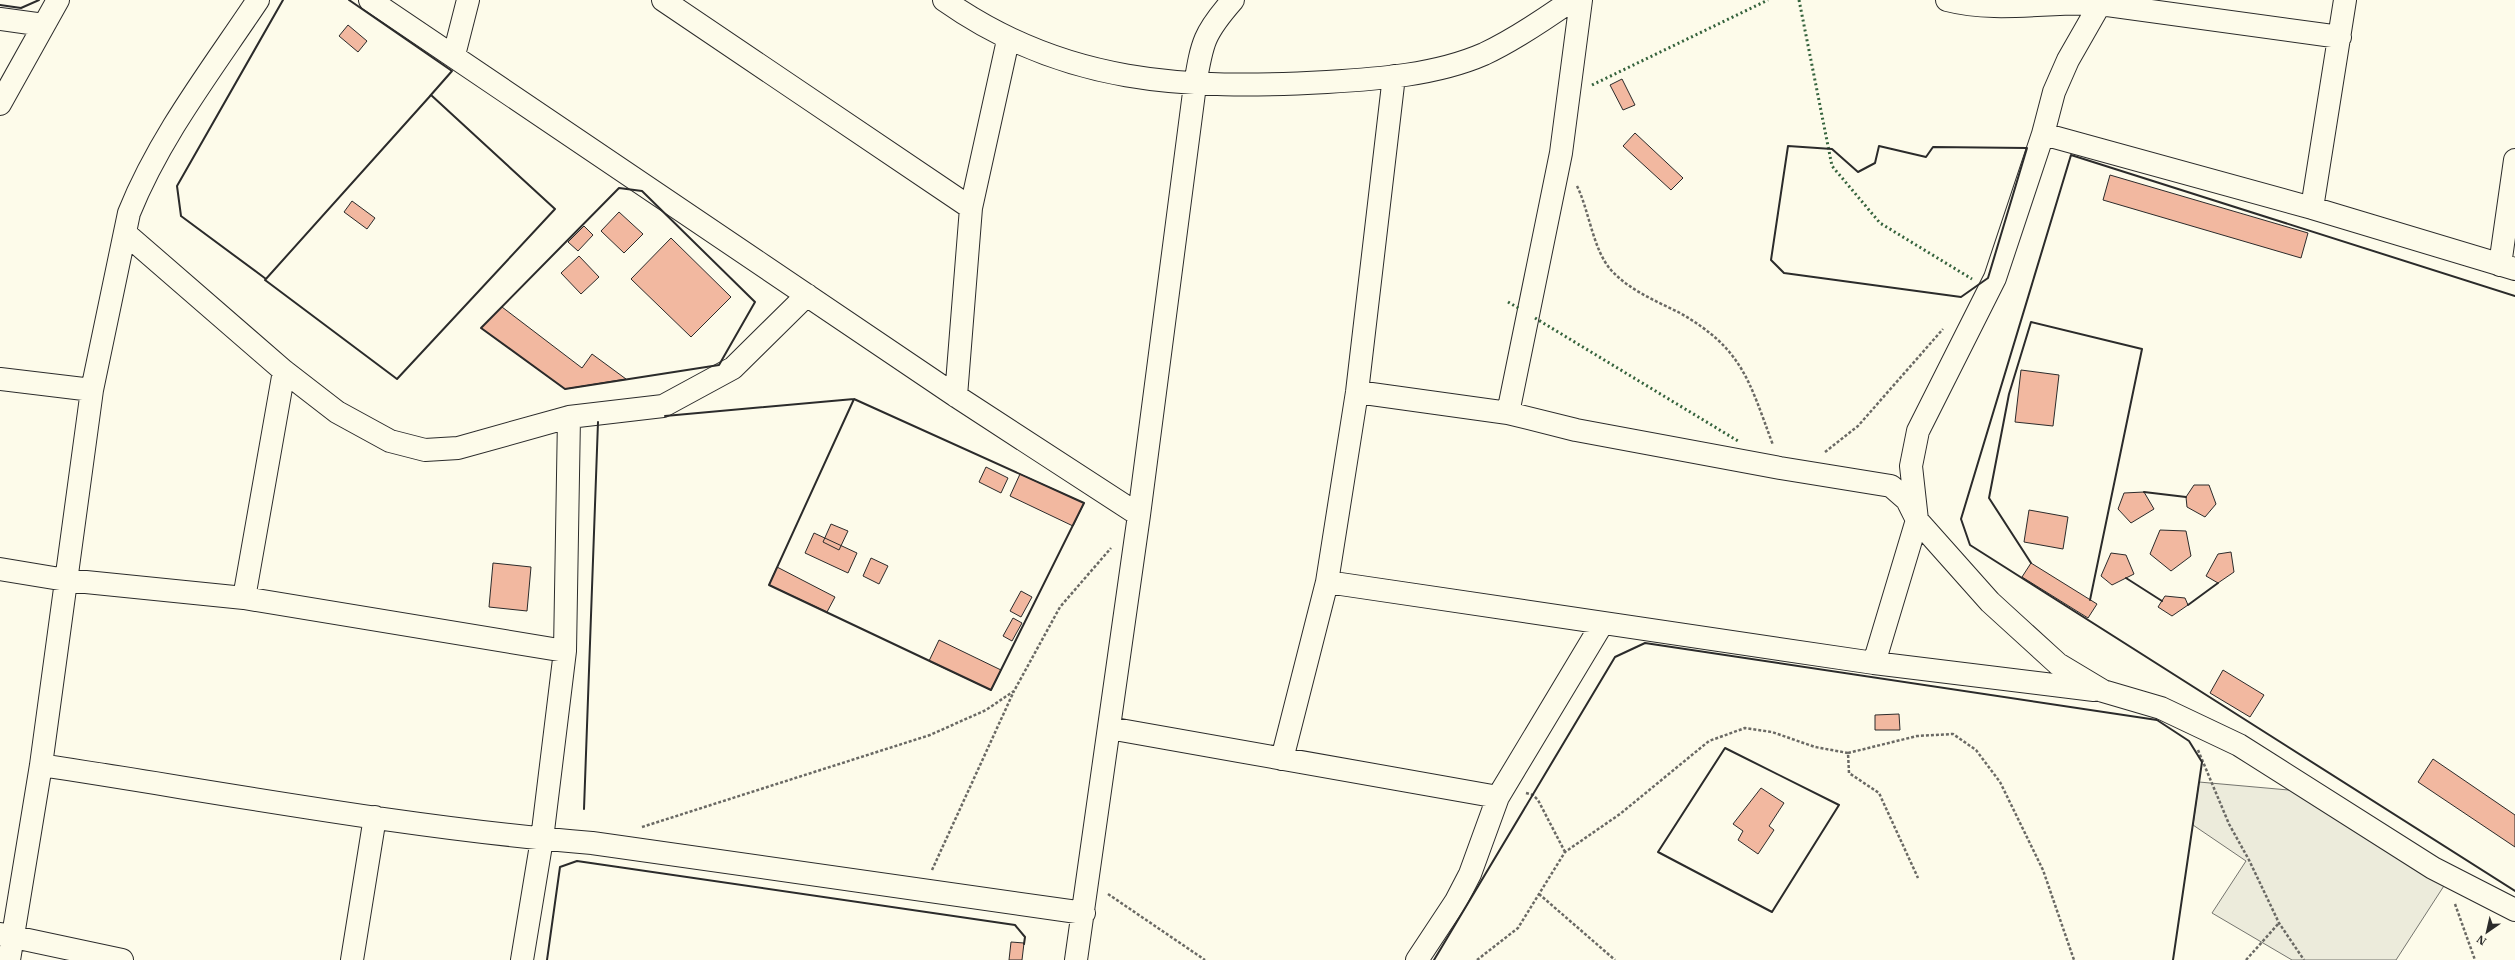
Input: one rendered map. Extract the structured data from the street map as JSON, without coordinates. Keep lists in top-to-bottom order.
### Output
{
  "north": "bottom left"
}
